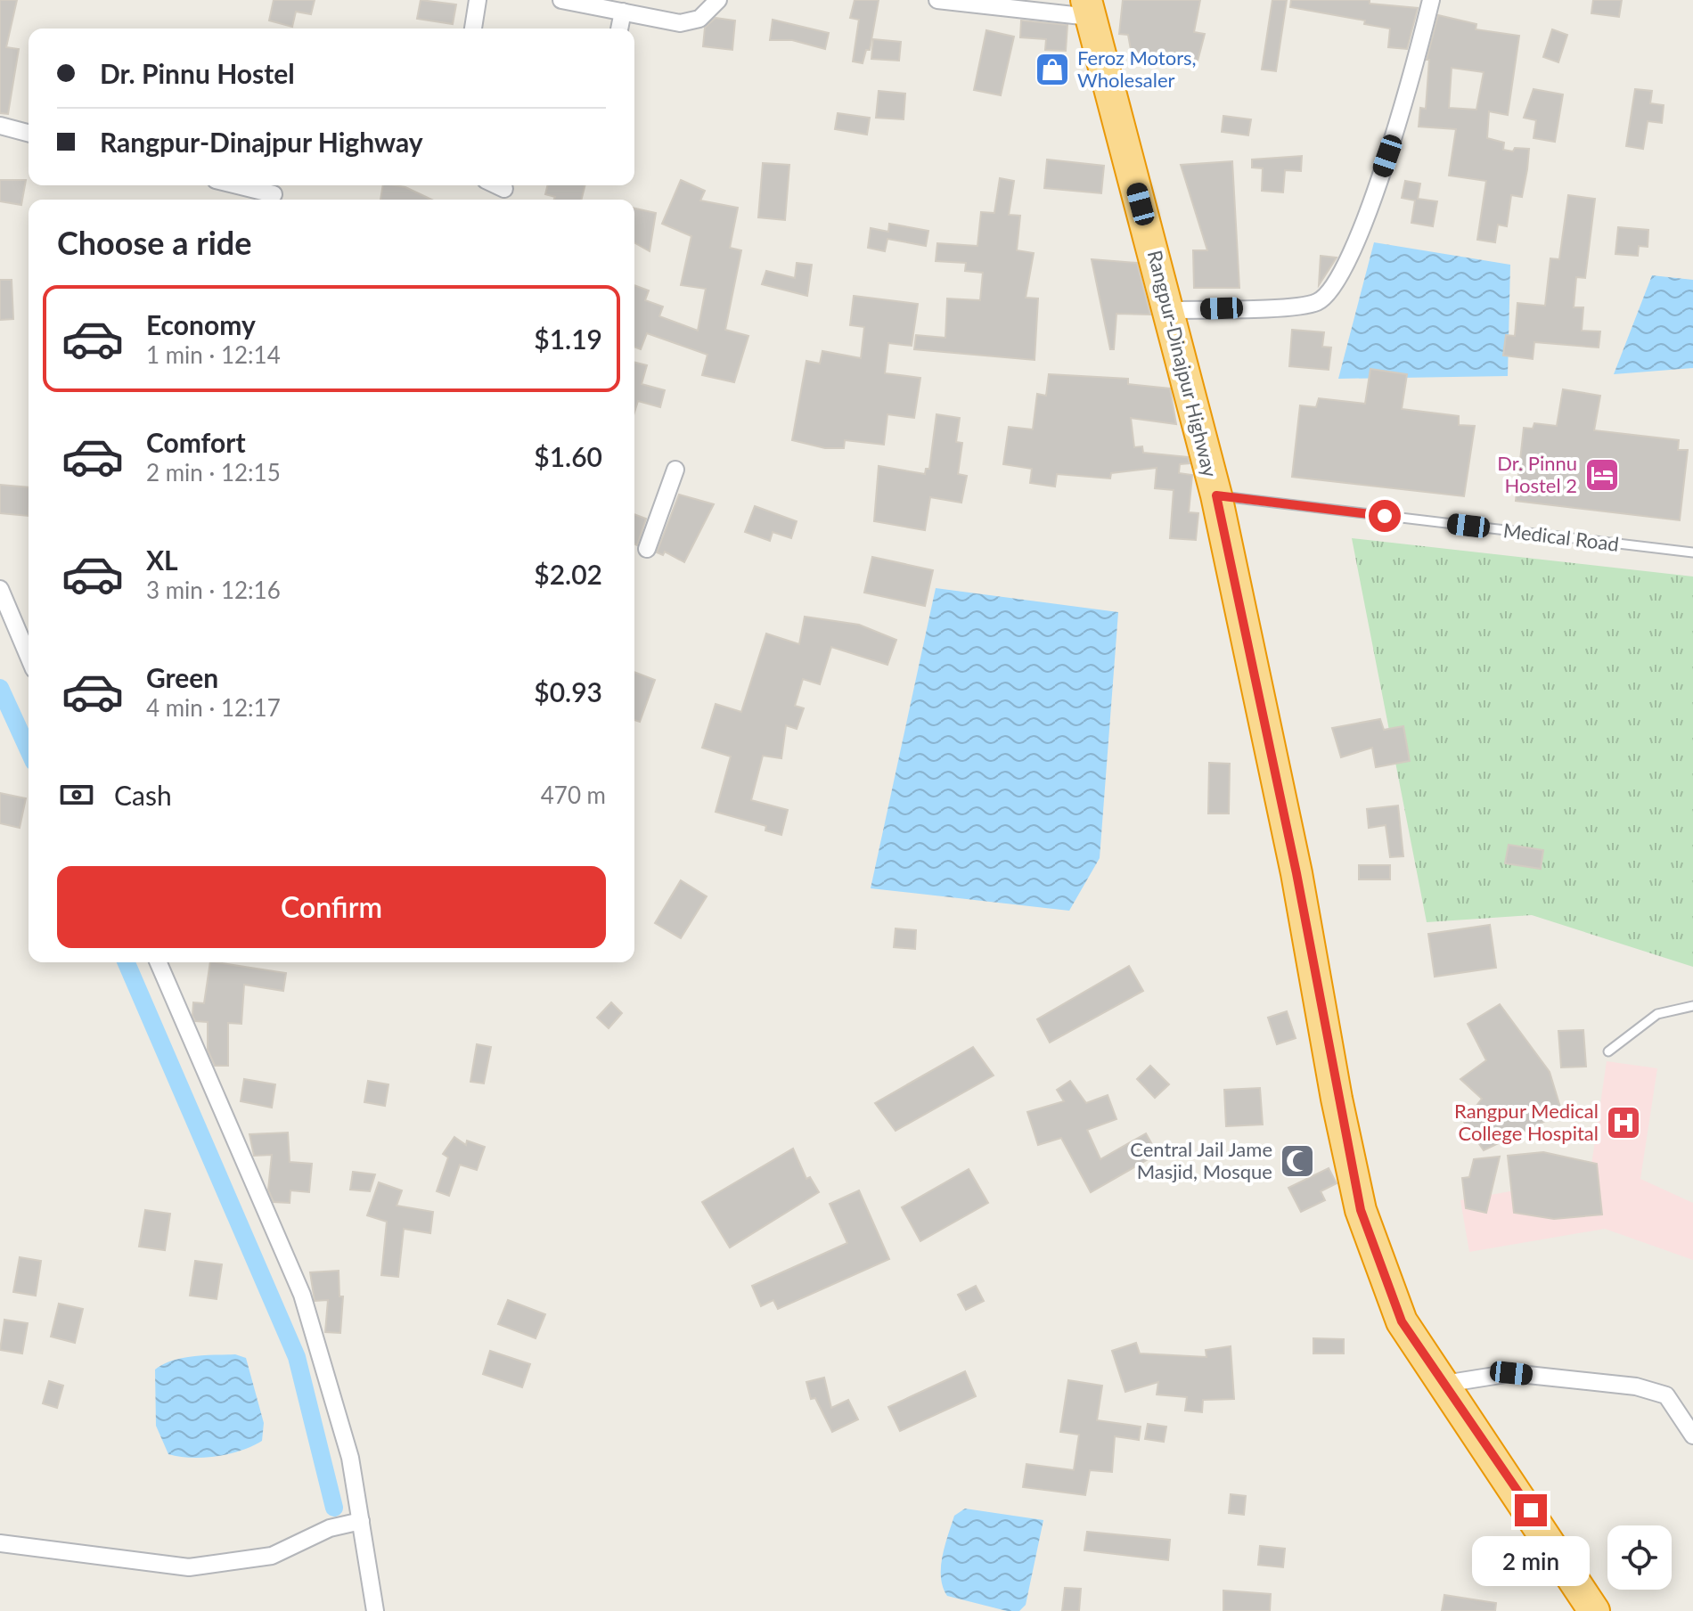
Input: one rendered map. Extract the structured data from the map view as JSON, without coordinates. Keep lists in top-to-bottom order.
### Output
{
  "streets": {
    "highway": ["Rangpur-Dinajpur Highway"],
    "lane": ["Medical Road"]
  },
  "crossings": [
    ["Rangpur-Dinajpur Highway", "Medical Road"]
  ],
  "places": {
    "shop": ["Feroz Motors, Wholesaler"],
    "hotel": ["Dr. Pinnu Hostel 2"],
    "hospital": ["Rangpur Medical College Hospital"],
    "mosque": ["Central Jail Jame Masjid, Mosque"]
  },
  "page": {
    "banner": ["Dr. Pinnu Hostel", "Rangpur-Dinajpur Highway"],
    "heading": "Choose a ride",
    "list": [
      {
        "name": "Economy",
        "note": "1 min · 12:14",
        "value": "$1.19"
      },
      {
        "name": "Comfort",
        "note": "2 min · 12:15",
        "value": "$1.60"
      },
      {
        "name": "XL",
        "note": "3 min · 12:16",
        "value": "$2.02"
      },
      {
        "name": "Green",
        "note": "4 min · 12:17",
        "value": "$0.93"
      }
    ],
    "pay": ["Cash", "470 m"],
    "buttons": "Confirm",
    "bubble": "2 min"
  }
}
